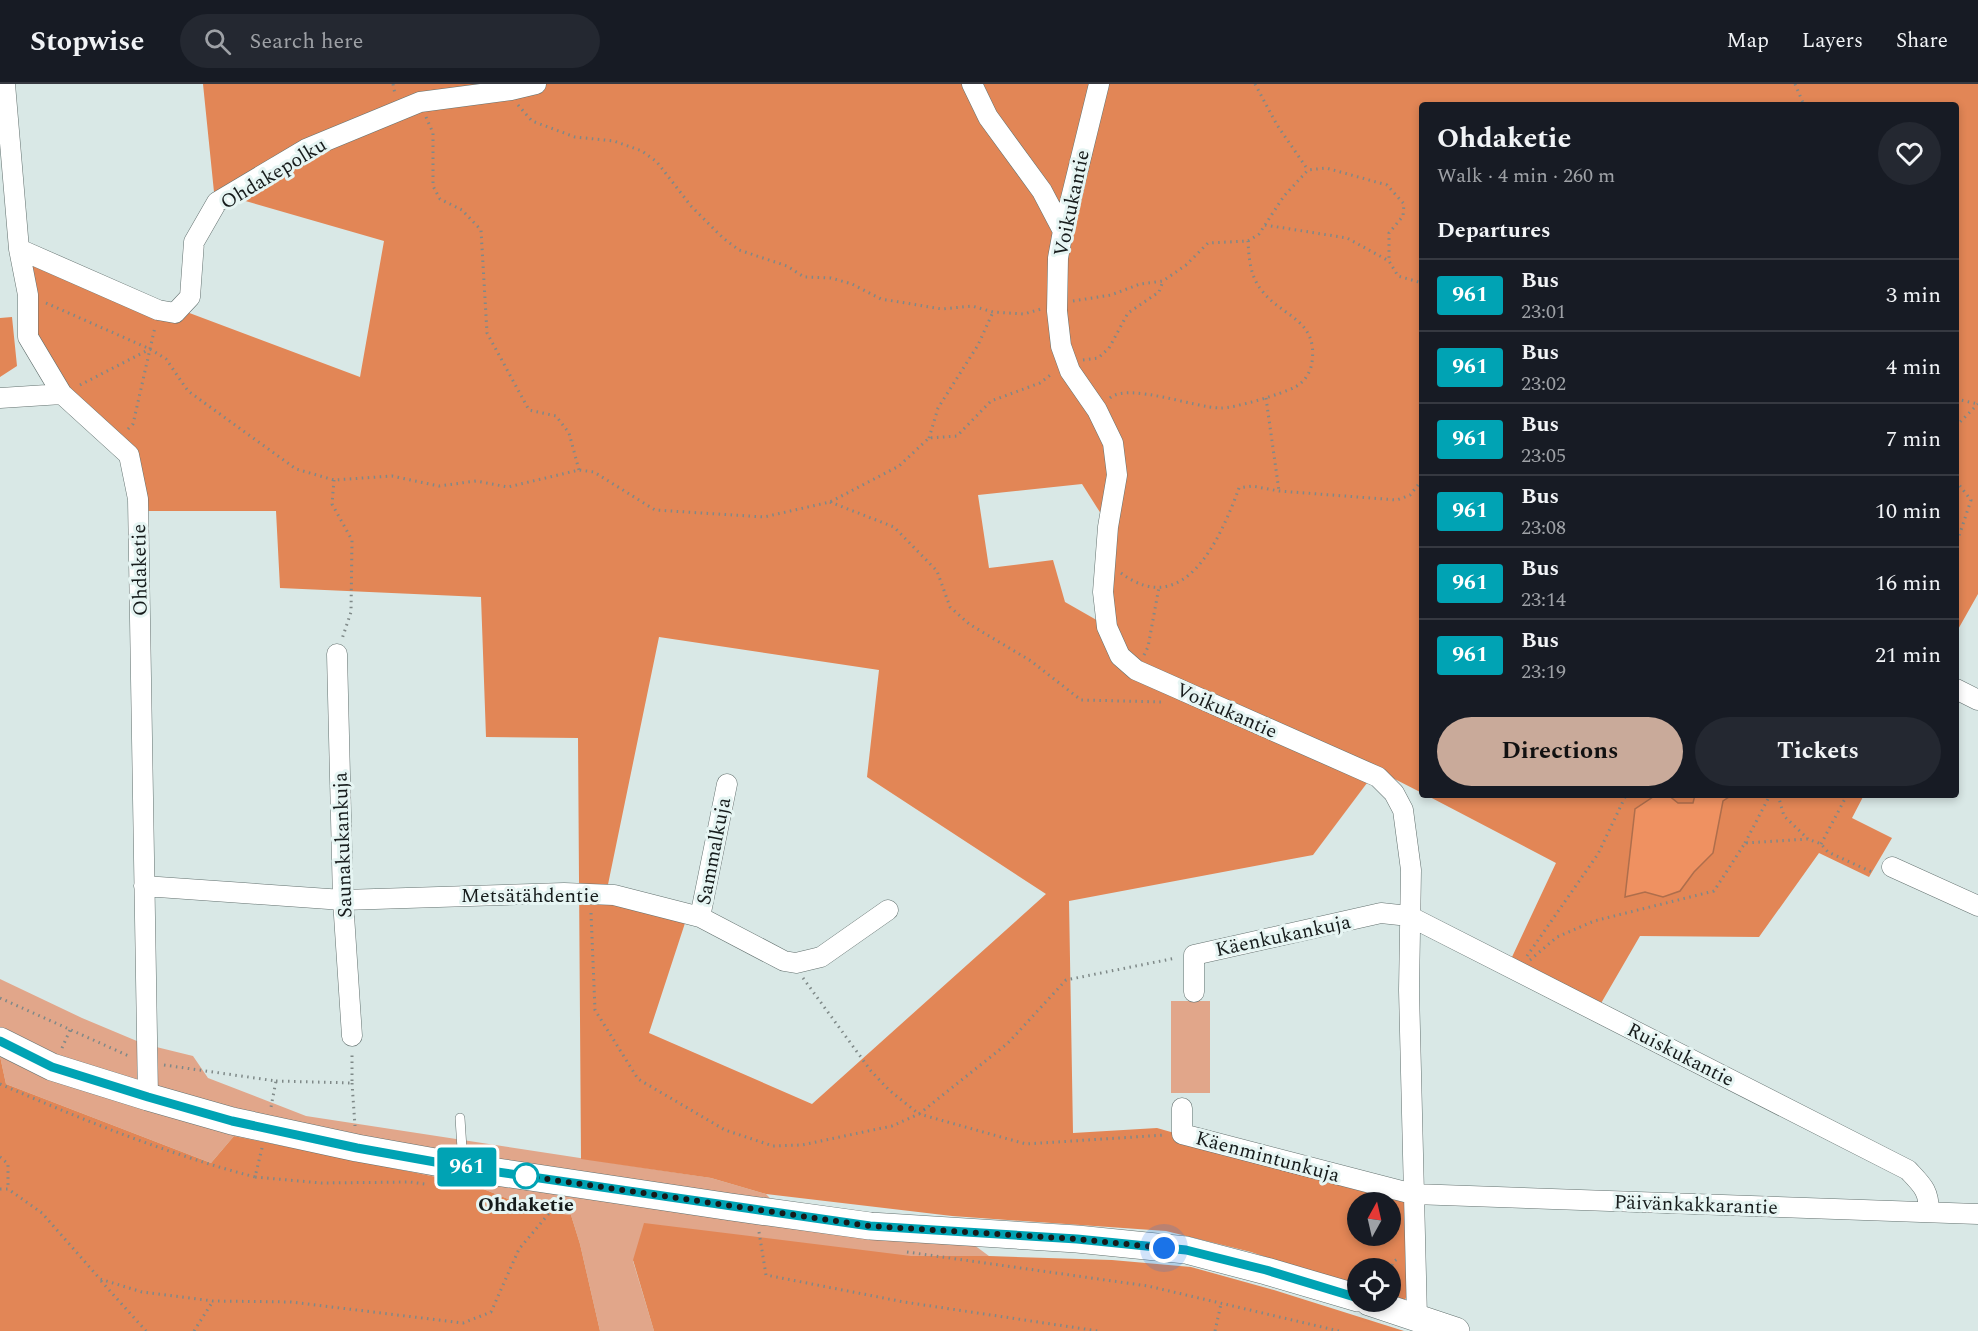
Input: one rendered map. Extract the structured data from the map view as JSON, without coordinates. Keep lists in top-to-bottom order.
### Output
{
  "streets": {
    "street": [
      "Ohdakepolku",
      "Voikukantie",
      "Ohdaketie",
      "Saunakukankuja",
      "Sammalkuja",
      "Metsätähdentie",
      "Käenkukankuja",
      "Ruiskukantie",
      "Käenmintunkuja",
      "Päivänkakkarantie"
    ]
  },
  "crossings": [
    ["Voikukantie", "Käenkukankuja"],
    ["Voikukantie", "Ruiskukantie"],
    ["Voikukantie", "Käenmintunkuja"],
    ["Voikukantie", "Päivänkakkarantie"],
    ["Ohdaketie", "Metsätähdentie"],
    ["Saunakukankuja", "Metsätähdentie"],
    ["Sammalkuja", "Metsätähdentie"],
    ["Käenkukankuja", "Ruiskukantie"],
    ["Ruiskukantie", "Päivänkakkarantie"],
    ["Käenmintunkuja", "Päivänkakkarantie"]
  ],
  "places": ["Ohdaketie"],
  "lines": ["bus line 961"],
  "north": "top",
  "page": {
    "header": "Stopwise",
    "search": "Search here",
    "nav": ["Map", "Layers", "Share"],
    "on_map": "961",
    "heading": [
      ["Ohdaketie", "Walk · 4 min · 260 m"],
      "Departures"
    ],
    "list": [
      {
        "mark": "961",
        "name": "Bus",
        "note": "23:01",
        "value": "3 min"
      },
      {
        "mark": "961",
        "name": "Bus",
        "note": "23:02",
        "value": "4 min"
      },
      {
        "mark": "961",
        "name": "Bus",
        "note": "23:05",
        "value": "7 min"
      },
      {
        "mark": "961",
        "name": "Bus",
        "note": "23:08",
        "value": "10 min"
      },
      {
        "mark": "961",
        "name": "Bus",
        "note": "23:14",
        "value": "16 min"
      },
      {
        "mark": "961",
        "name": "Bus",
        "note": "23:19",
        "value": "21 min"
      }
    ],
    "buttons": ["Directions", "Tickets"]
  }
}
